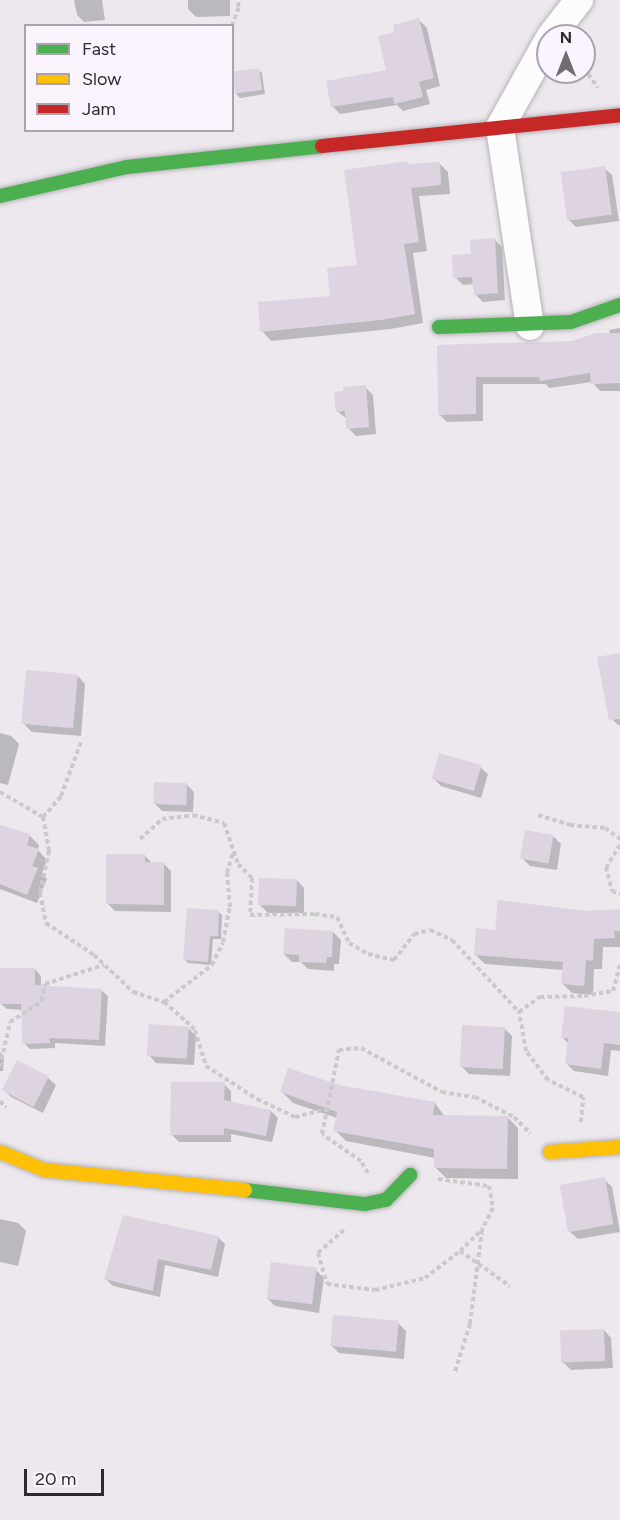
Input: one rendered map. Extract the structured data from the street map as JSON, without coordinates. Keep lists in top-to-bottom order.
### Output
{
  "legend": ["Fast", "Slow", "Jam"],
  "scale_bar": "20 m",
  "north": "top"
}
